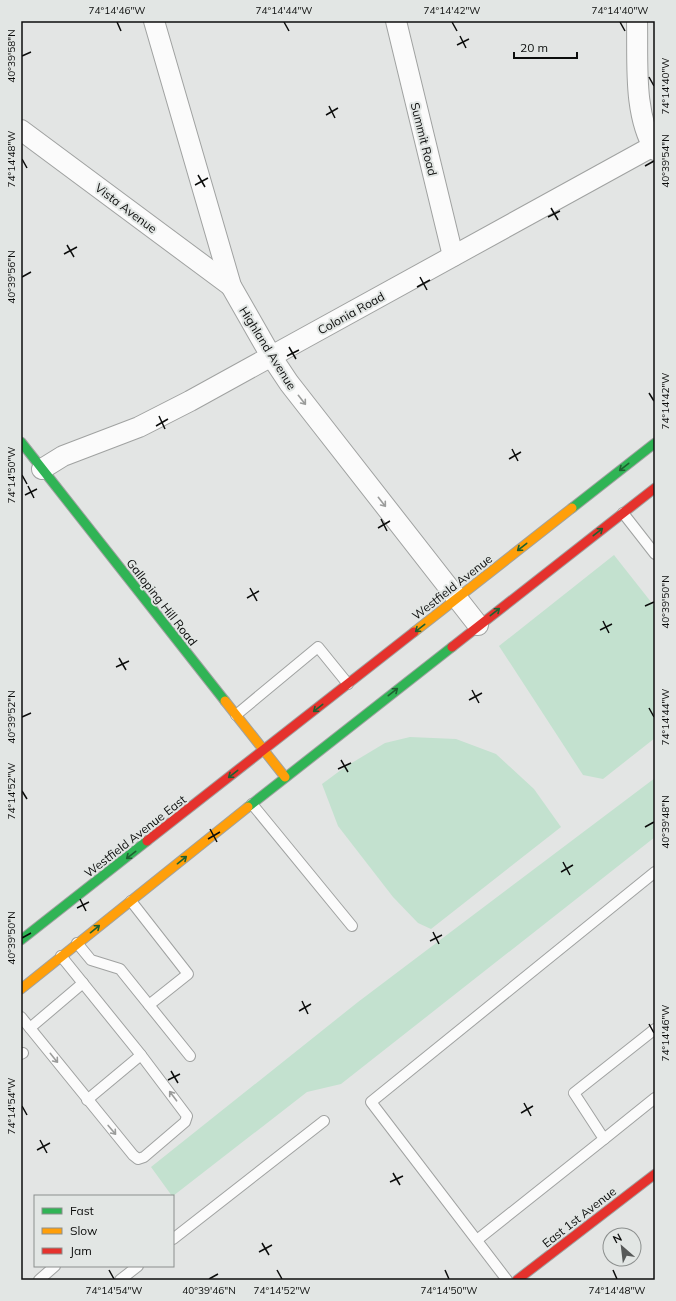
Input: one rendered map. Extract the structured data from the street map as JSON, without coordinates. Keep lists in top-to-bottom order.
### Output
{
  "streets": {
    "main road": [
      "Westfield Avenue",
      "Galloping Hill Road",
      "Westfield Avenue East",
      "East 1st Avenue"
    ],
    "street": [
      "Summit Road",
      "Vista Avenue",
      "Colonia Road",
      "Highland Avenue"
    ]
  },
  "crossings": [
    ["Summit Road", "Colonia Road"],
    ["Vista Avenue", "Highland Avenue"],
    ["Colonia Road", "Highland Avenue"],
    ["Colonia Road", "Galloping Hill Road"],
    ["Highland Avenue", "Westfield Avenue"],
    ["Westfield Avenue", "Galloping Hill Road"],
    ["Westfield Avenue", "Westfield Avenue East"],
    ["Galloping Hill Road", "Westfield Avenue East"]
  ],
  "one_way": ["Highland Avenue"],
  "legend": ["Fast", "Slow", "Jam"],
  "scale_bar": "20 m",
  "north": "top left",
  "coordinates": [
    "74°14'46\"W",
    "74°14'44\"W",
    "74°14'42\"W",
    "74°14'40\"W",
    "40°39'58\"N",
    "74°14'48\"W",
    "40°39'54\"N",
    "40°39'56\"N",
    "74°14'50\"W",
    "40°39'50\"N",
    "40°39'52\"N",
    "74°14'52\"W",
    "40°39'48\"N",
    "74°14'54\"W",
    "40°39'46\"N"
  ]
}
